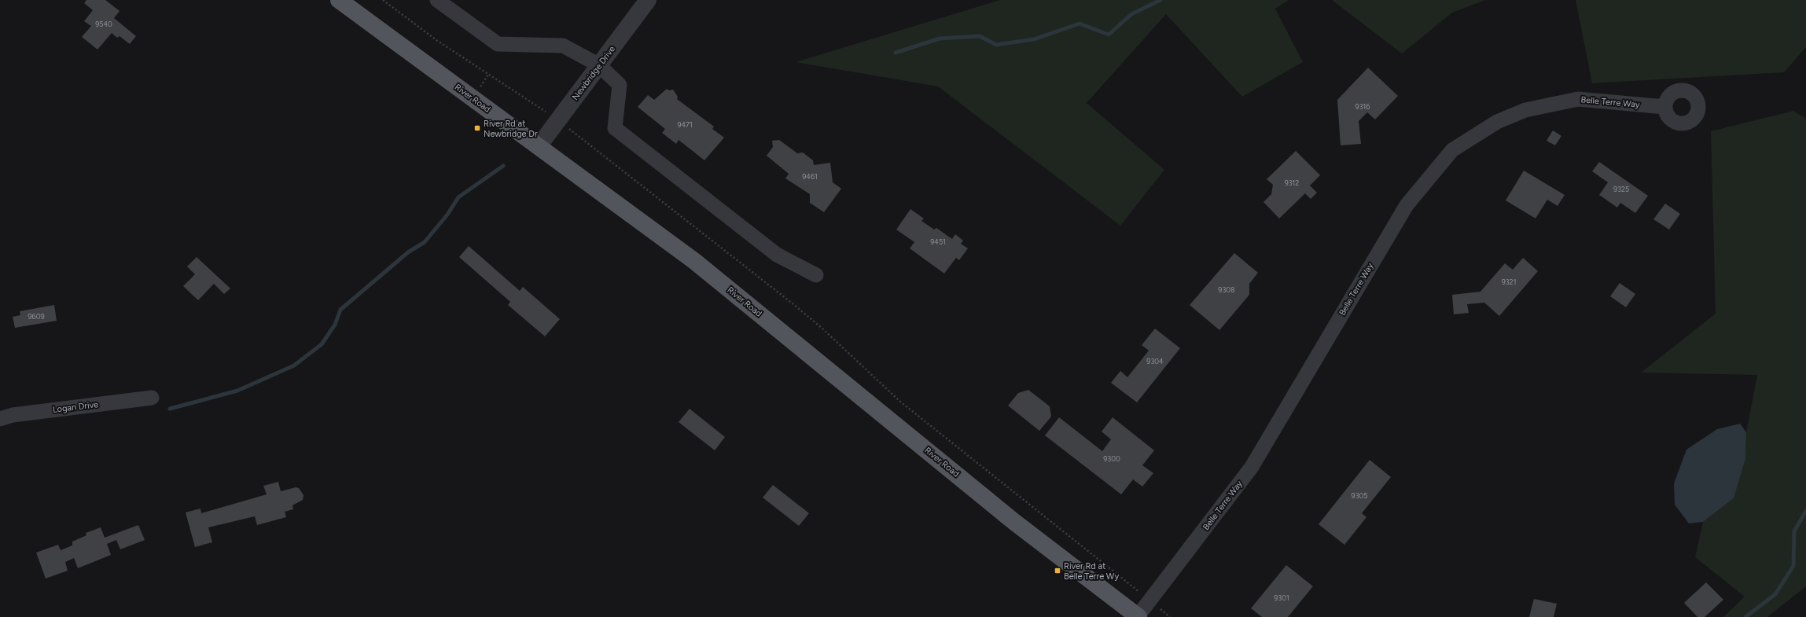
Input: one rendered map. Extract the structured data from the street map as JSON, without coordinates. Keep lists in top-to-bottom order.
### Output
{
  "streets": {
    "main road": ["River Road"],
    "street": ["Newbridge Drive", "Belle Terre Way", "Logan Drive"]
  },
  "crossings": [
    ["Newbridge Drive", "River Road"],
    ["River Road", "Belle Terre Way"]
  ],
  "places": {
    "transit": ["River Rd at Newbridge Dr", "River Rd at Belle Terre Wy"]
  },
  "house_numbers": [
    "9540",
    "9316",
    "9471",
    "9461",
    "9312",
    "9325",
    "9451",
    "9321",
    "9308",
    "9609",
    "9304",
    "9300",
    "9305",
    "9301"
  ]
}
